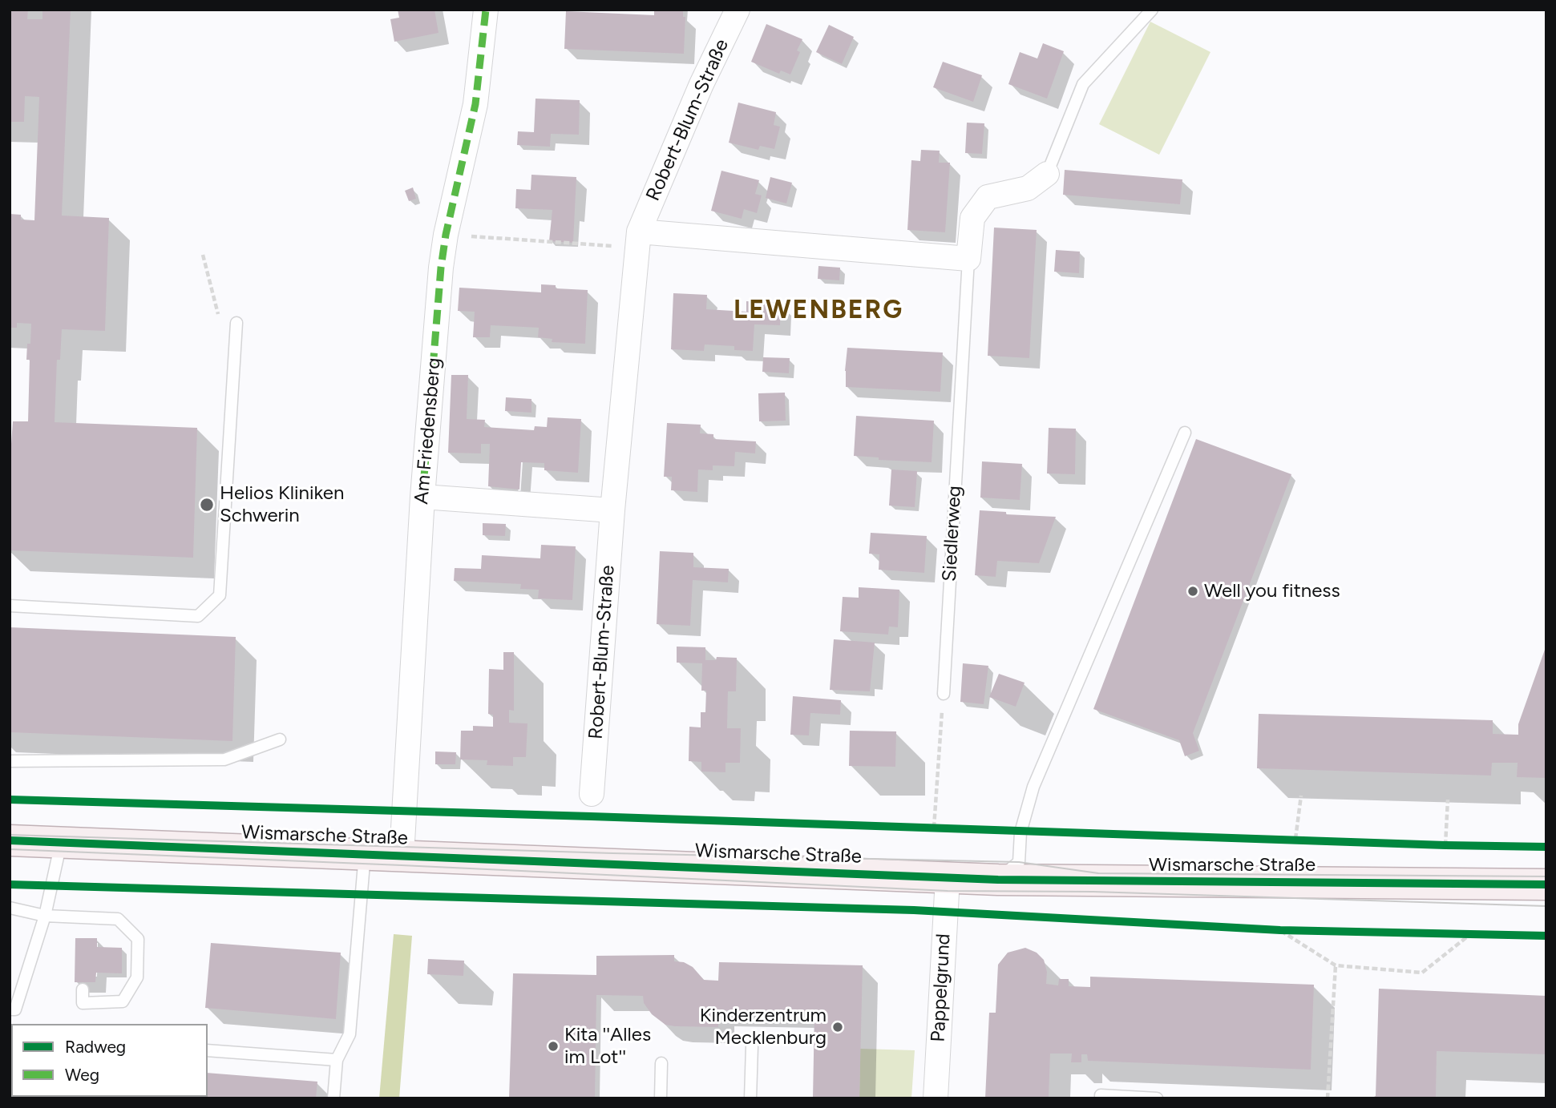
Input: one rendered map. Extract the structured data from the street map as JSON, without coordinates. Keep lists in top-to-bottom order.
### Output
{
  "streets": {
    "main road": ["Wismarsche Straße"],
    "street": [
      "Robert-Blum-Straße",
      "Am Friedensberg",
      "Siedlerweg",
      "Pappelgrund"
    ]
  },
  "crossings": [
    ["Robert-Blum-Straße", "Siedlerweg"],
    ["Am Friedensberg", "Wismarsche Straße"],
    ["Wismarsche Straße", "Pappelgrund"]
  ],
  "districts": ["LEWENBERG"],
  "places": [
    "Helios Kliniken Schwerin",
    "Well you fitness",
    "Kinderzentrum Mecklenburg",
    "Kita ''Alles im Lot''"
  ],
  "legend": ["Radweg", "Weg"]
}
